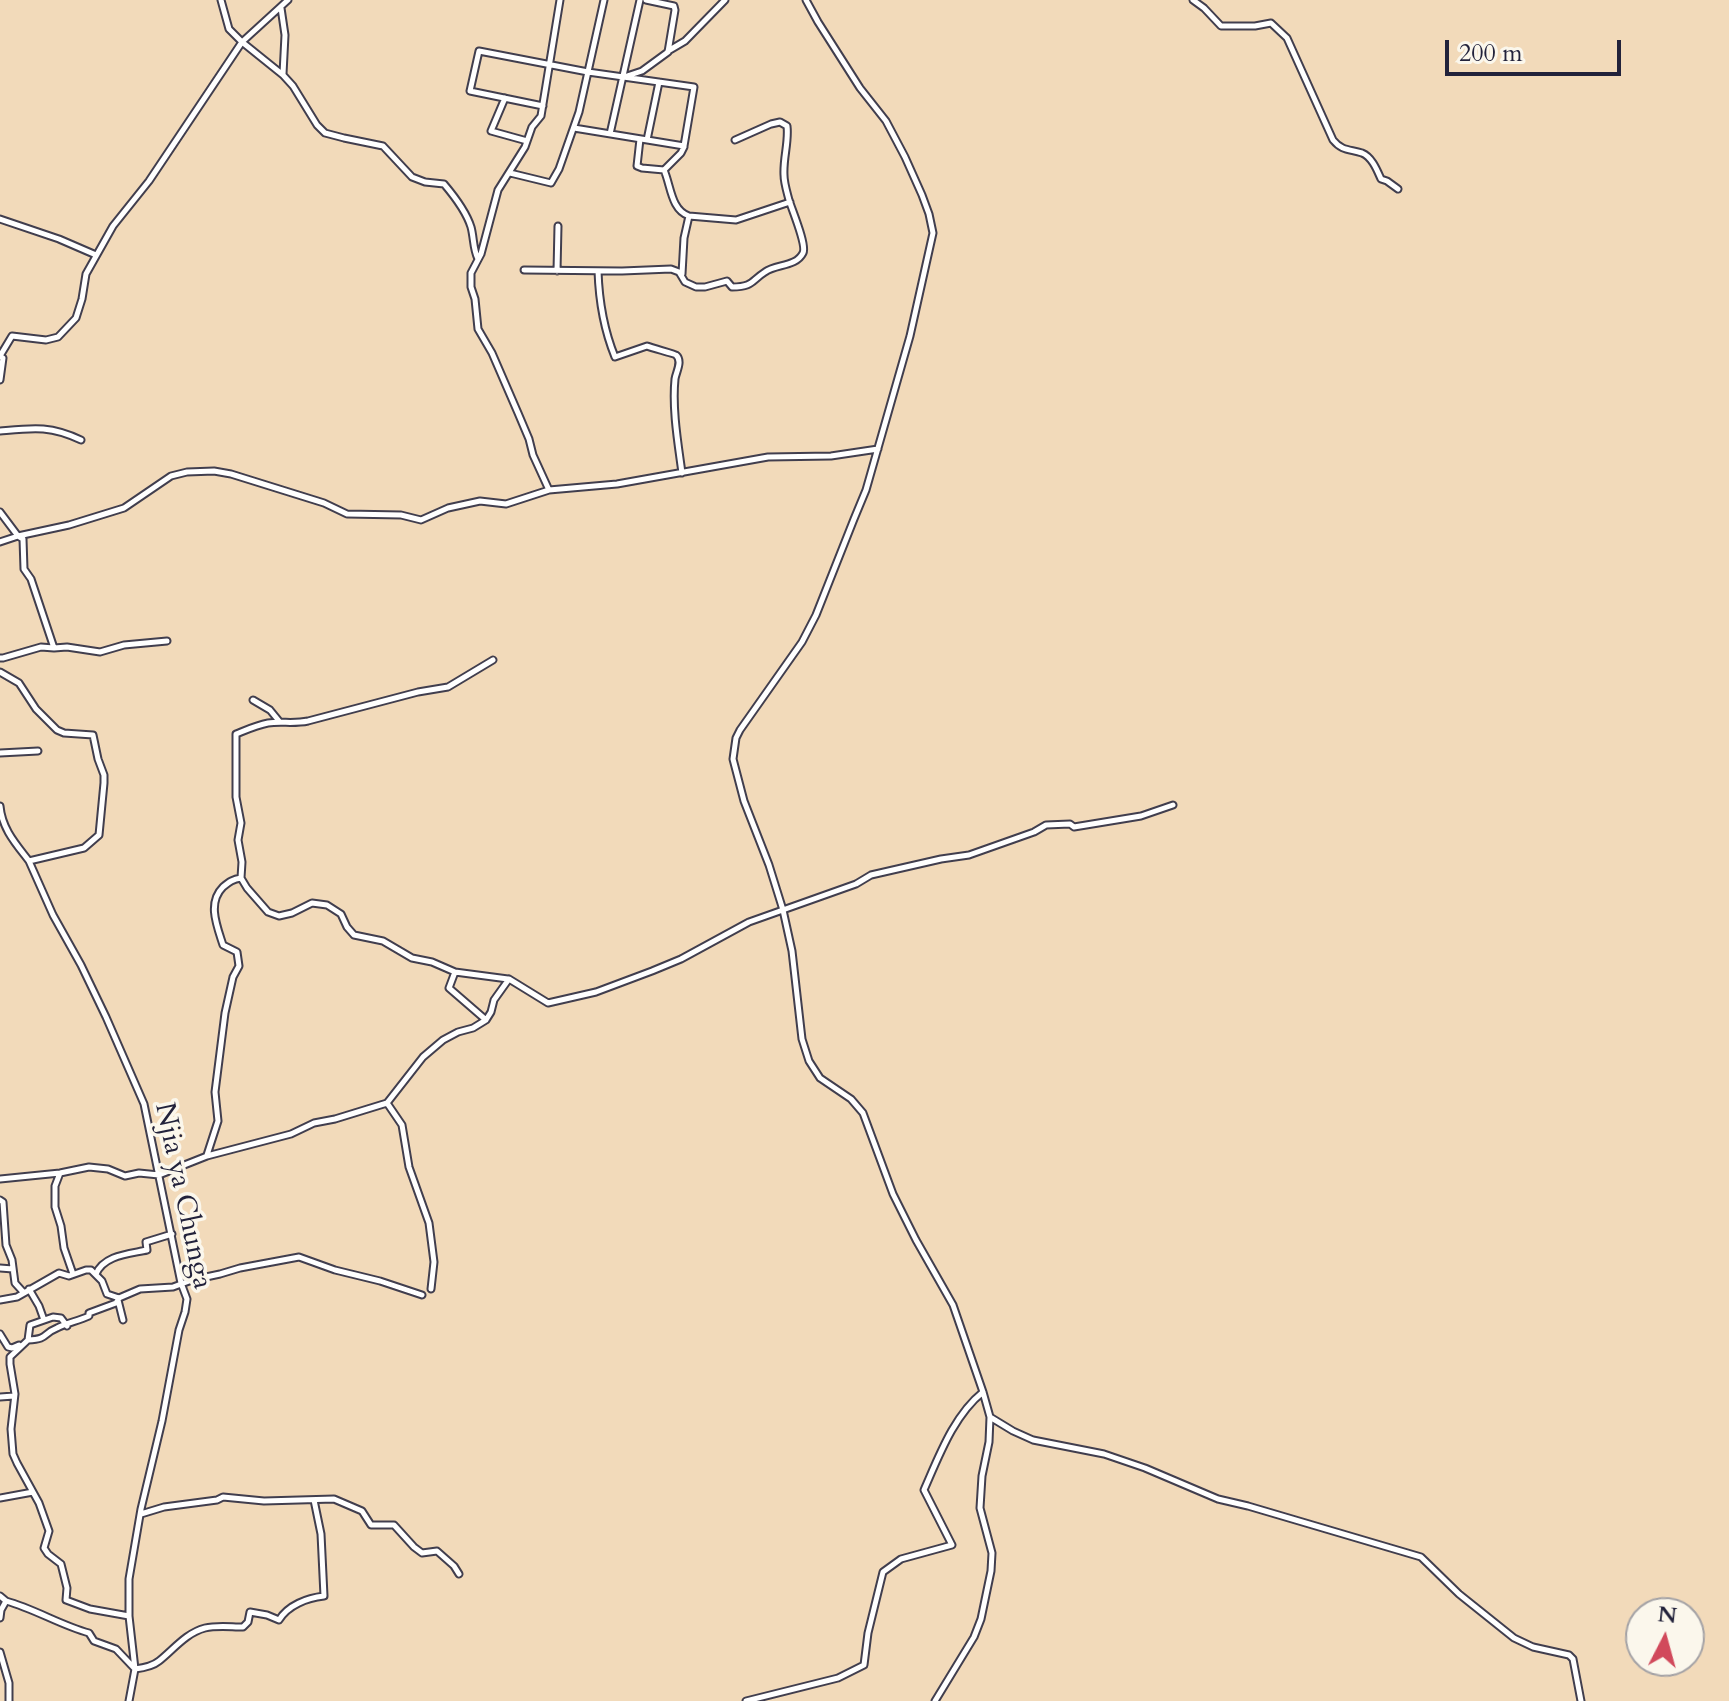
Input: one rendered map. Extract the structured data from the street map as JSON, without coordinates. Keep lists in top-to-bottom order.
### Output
{
  "streets": {
    "street": ["Njia ya Chunga"]
  },
  "scale_bar": "200 m",
  "north": "top"
}
